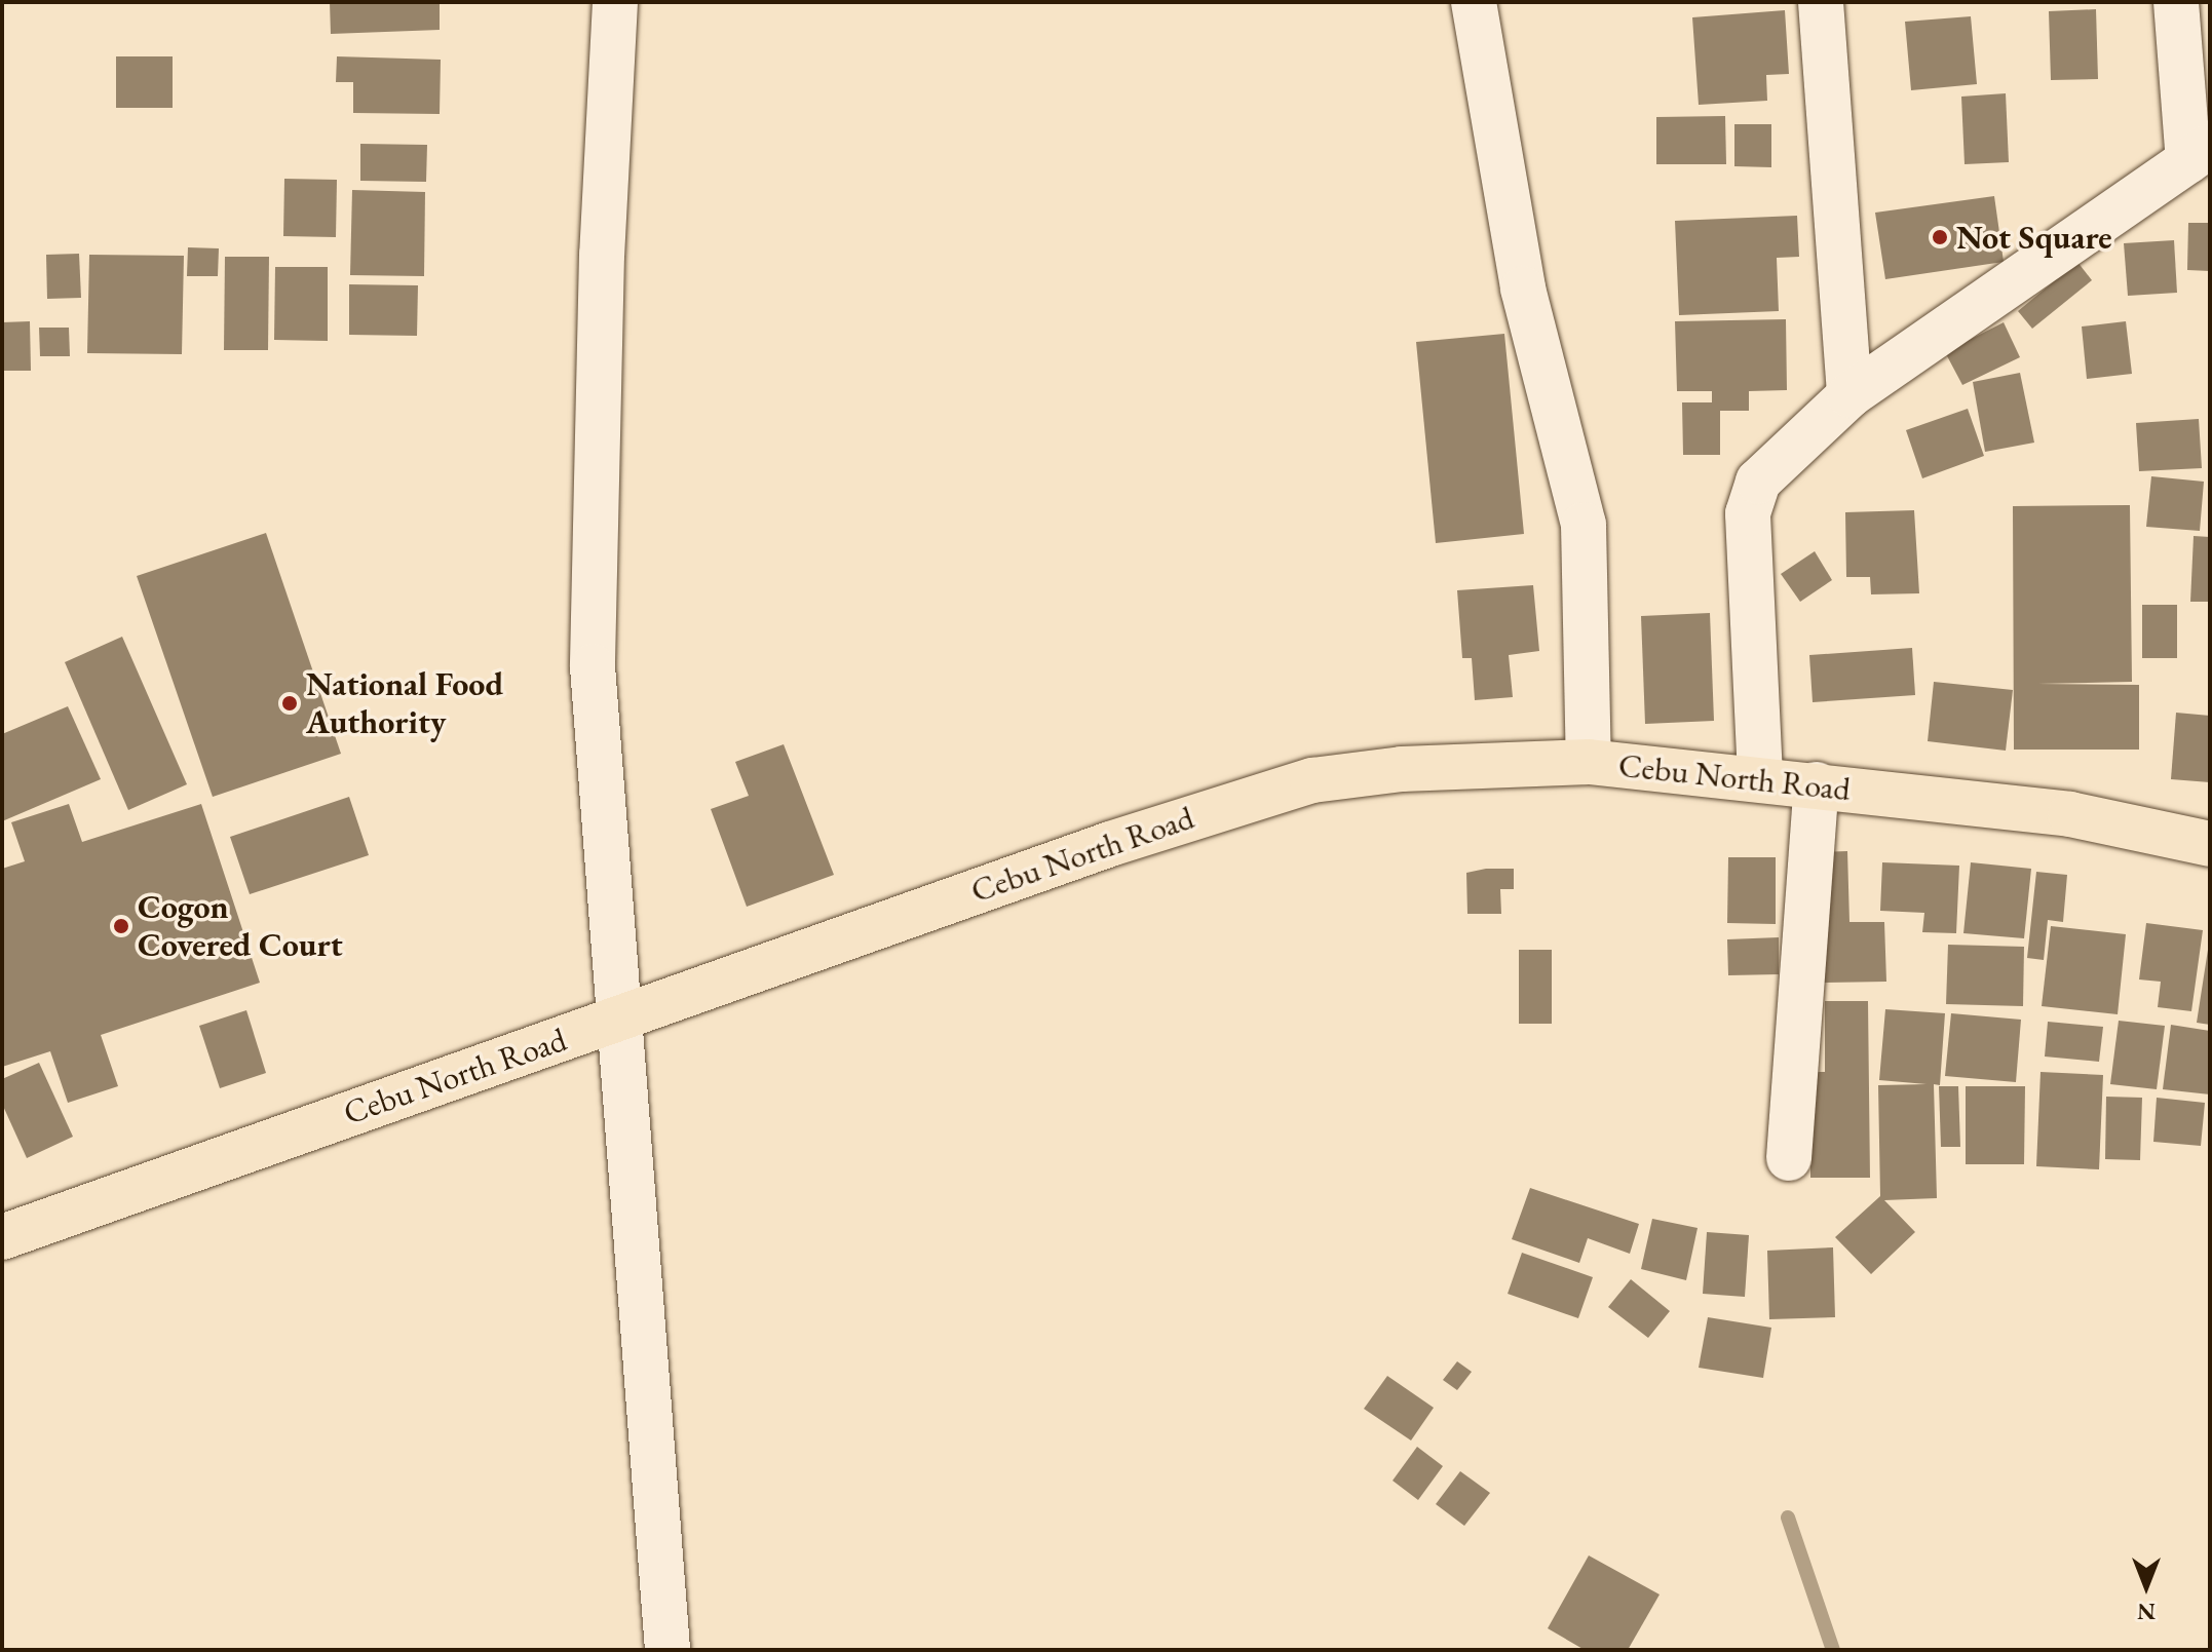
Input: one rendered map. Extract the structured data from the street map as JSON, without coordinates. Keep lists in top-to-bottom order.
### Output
{
  "streets": {
    "highway": ["Cebu North Road"]
  },
  "places": ["Not Square", "National Food Authority", "Cogon Covered Court"],
  "north": "bottom"
}
